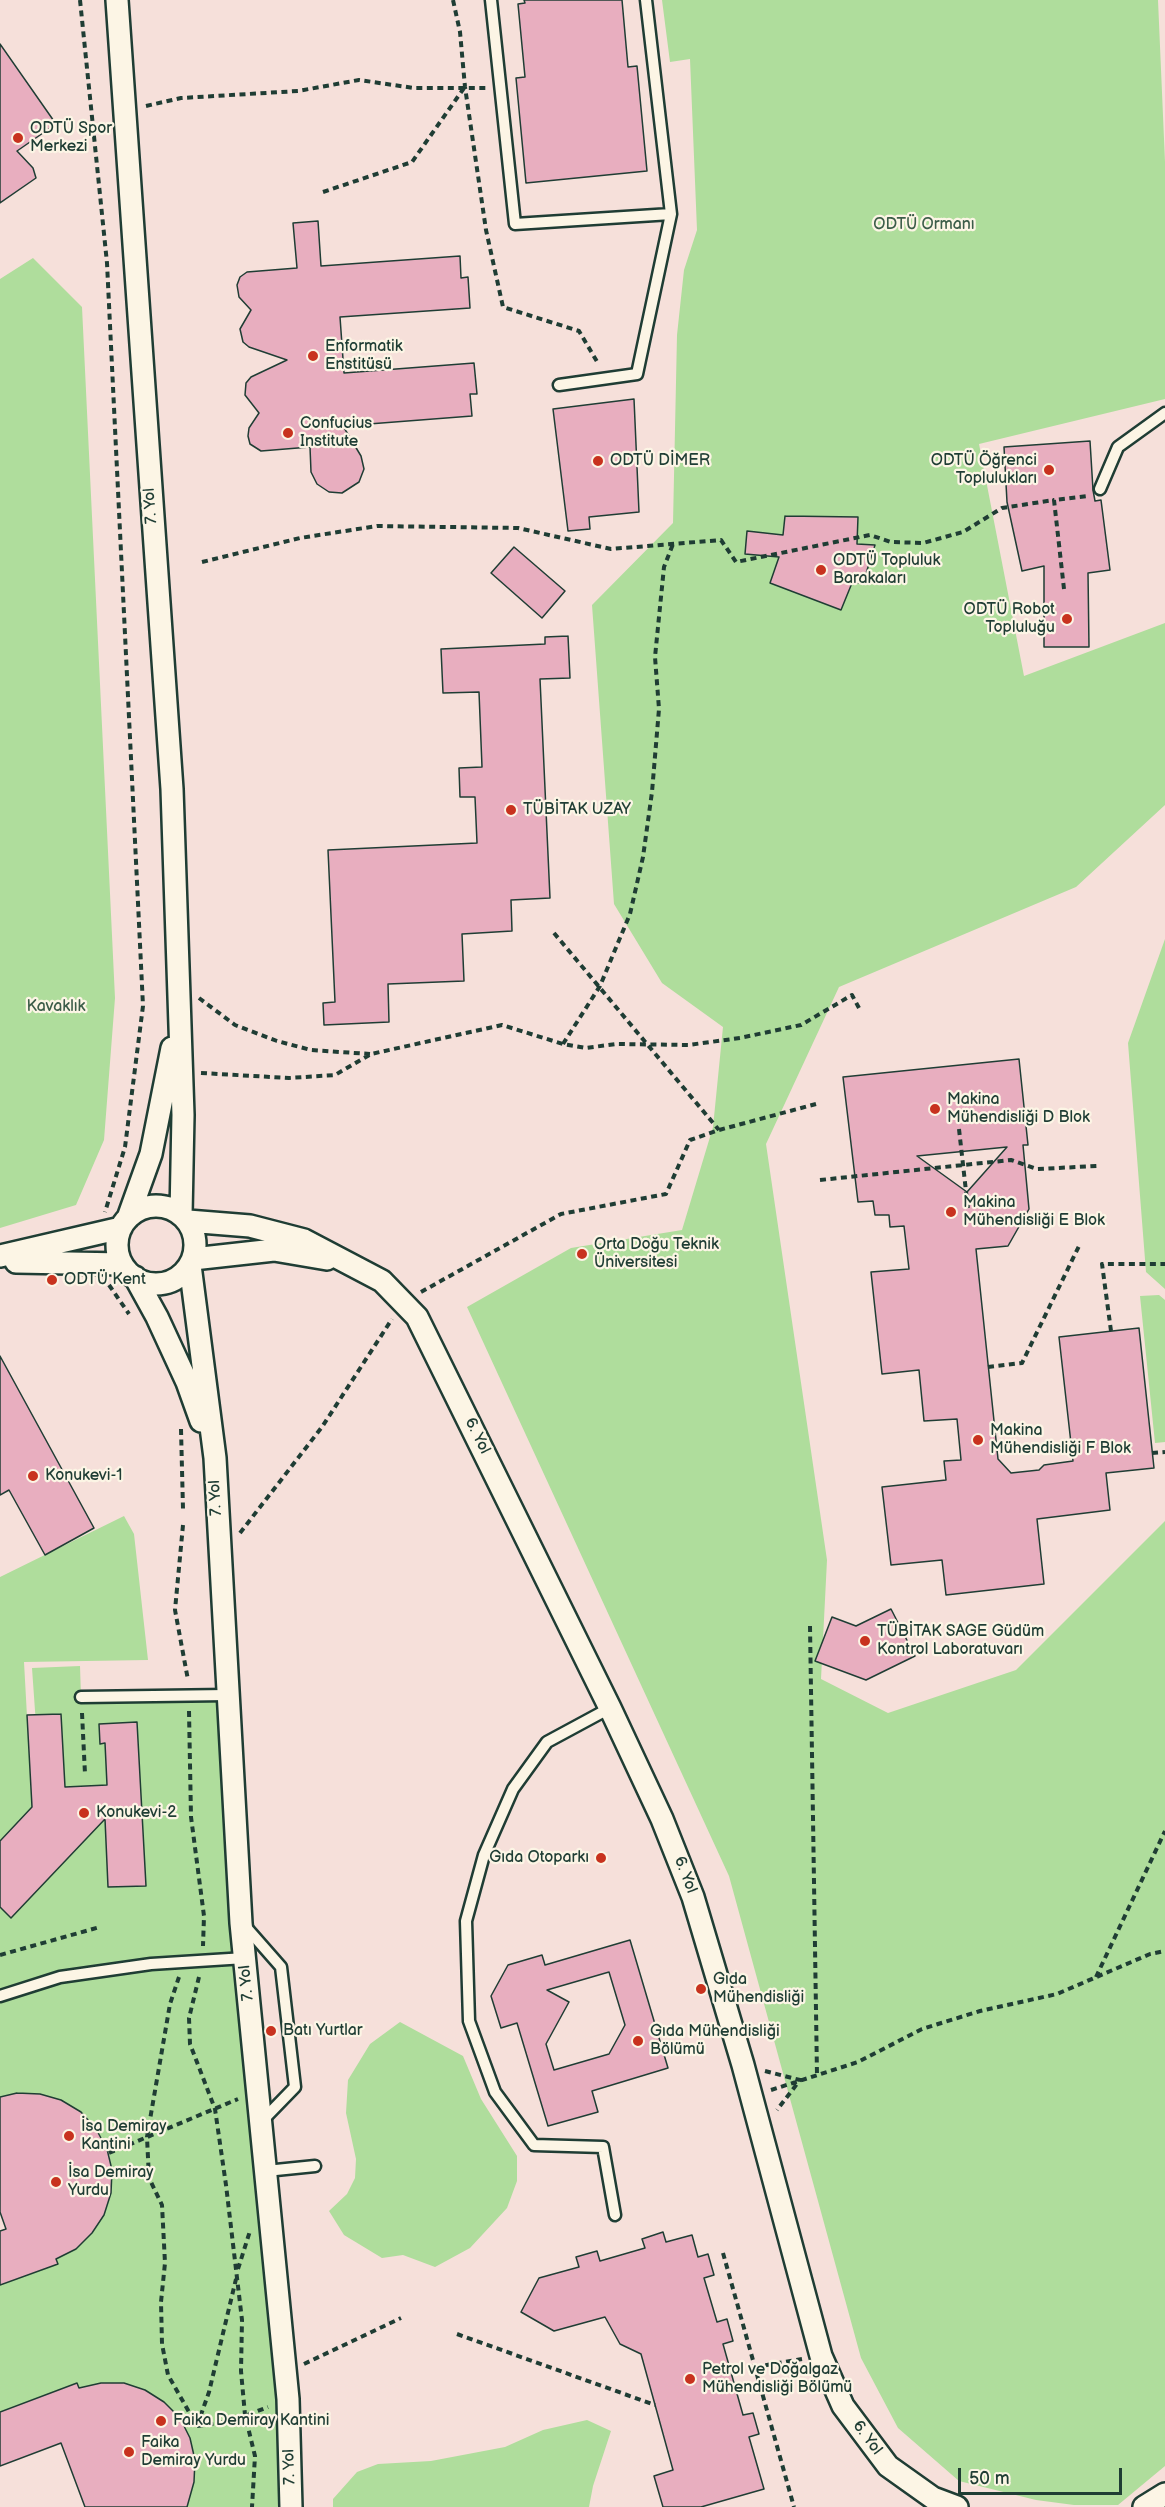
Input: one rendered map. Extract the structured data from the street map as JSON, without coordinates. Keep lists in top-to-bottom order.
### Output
{
  "streets": {
    "street": ["7. Yol", "6. Yol"]
  },
  "crossings": [
    ["7. Yol", "6. Yol"]
  ],
  "parks": ["ODTÜ Ormanı", "Kavaklık"],
  "places": [
    "ODTÜ Spor Merkezi",
    "Enformatik Enstitüsü",
    "Confucius Institute",
    "ODTÜ DİMER",
    "ODTÜ Öğrenci Toplulukları",
    "ODTÜ Topluluk Barakaları",
    "ODTÜ Robot Topluluğu",
    "TÜBİTAK UZAY",
    "Makina Mühendisliği D Blok",
    "Makina Mühendisliği E Blok",
    "Orta Doğu Teknik Üniversitesi",
    "ODTÜ Kent",
    "Makina Mühendisliği F Blok",
    "Konukevi-1",
    "TÜBİTAK SAGE Güdüm Kontrol Laboratuvarı",
    "Konukevi-2",
    "Gıda Otoparkı",
    "Gıda Mühendisliği",
    "Batı Yurtlar",
    "Gıda Mühendisliği Bölümü",
    "İsa Demiray Kantini",
    "İsa Demiray Yurdu",
    "Petrol ve Doğalgaz Mühendisliği Bölümü",
    "Faika Demiray Kantini",
    "Faika Demiray Yurdu"
  ],
  "scale_bar": "50 m"
}
